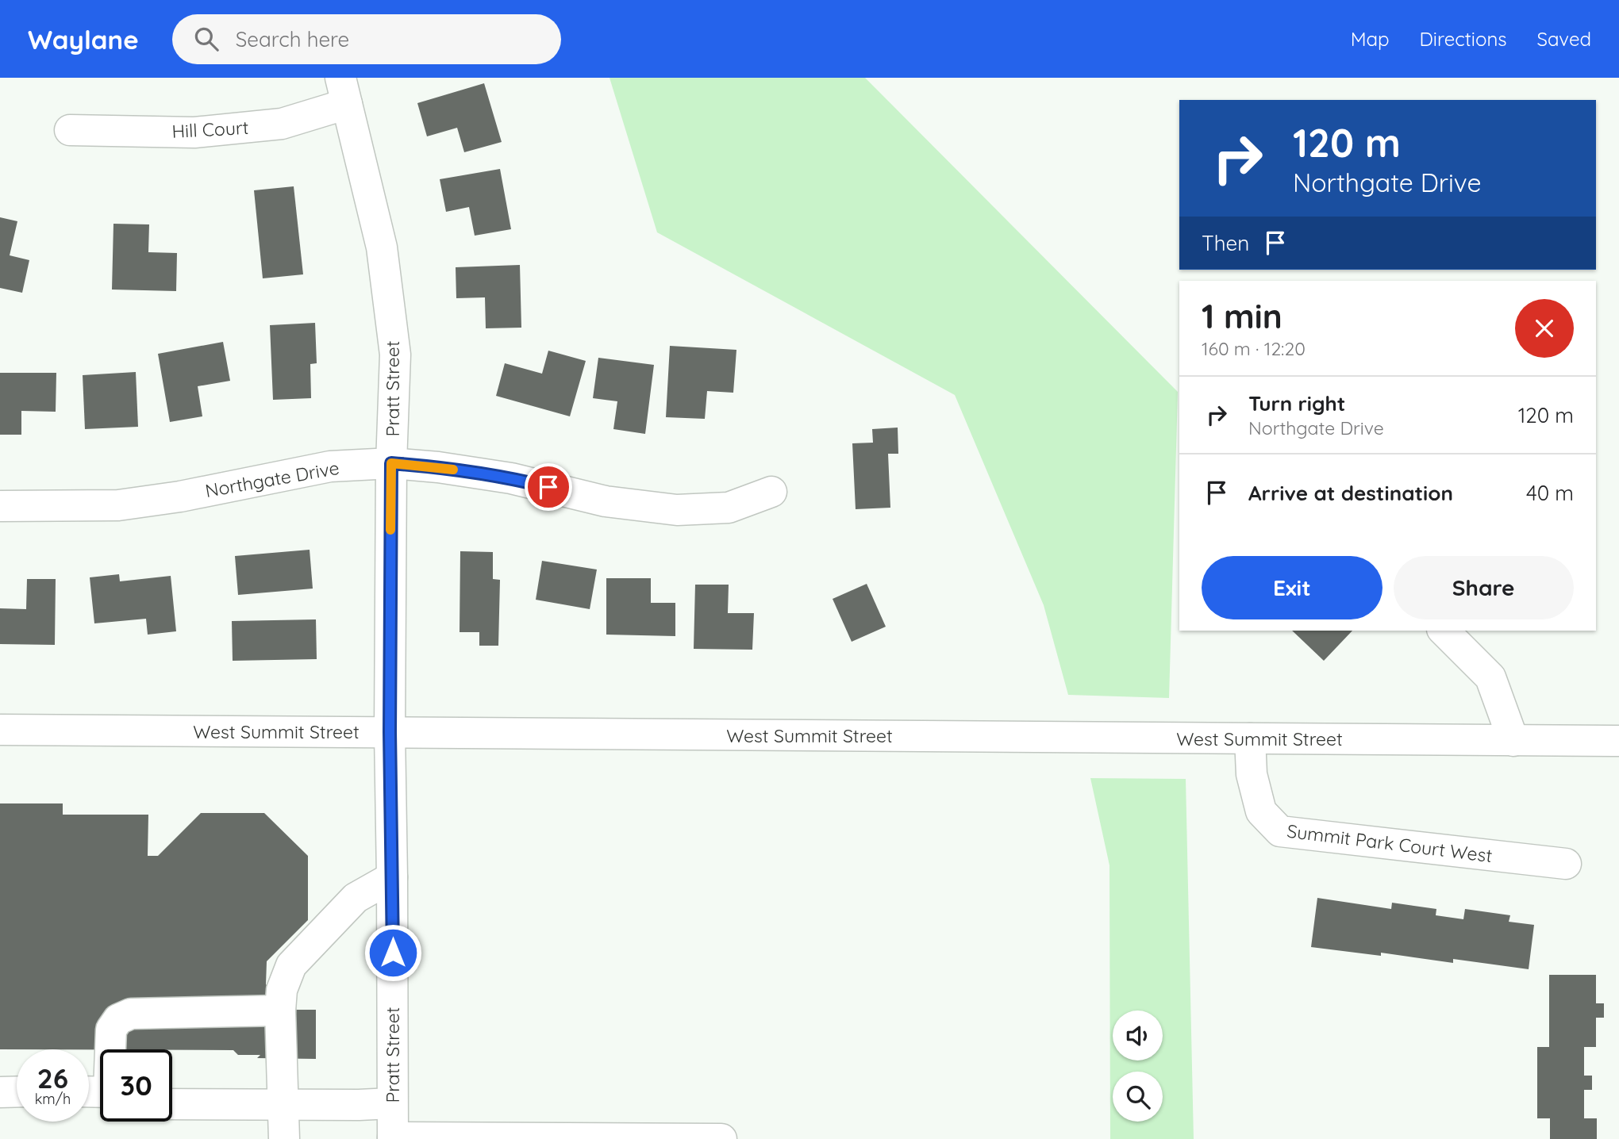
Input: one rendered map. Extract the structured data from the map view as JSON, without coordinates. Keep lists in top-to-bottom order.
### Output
{
  "streets": {
    "street": [
      "Hill Court",
      "Pratt Street",
      "Northgate Drive",
      "West Summit Street",
      "Summit Park Court West"
    ]
  },
  "crossings": [
    ["Hill Court", "Pratt Street"],
    ["Pratt Street", "Northgate Drive"],
    ["Pratt Street", "West Summit Street"],
    ["West Summit Street", "Summit Park Court West"]
  ],
  "page": {
    "header": "Waylane",
    "search": "Search here",
    "nav": ["Map", "Directions", "Saved"],
    "turn": ["120 m", "Northgate Drive"],
    "then": "Then",
    "heading": ["1 min", "160 m · 12:20"],
    "list": [
      {
        "name": "Turn right",
        "note": "Northgate Drive",
        "value": "120 m"
      },
      {
        "name": "Arrive at destination",
        "value": "40 m"
      }
    ],
    "buttons": ["Exit", "Share"],
    "speed": "26 km/h",
    "limit": "30"
  }
}
